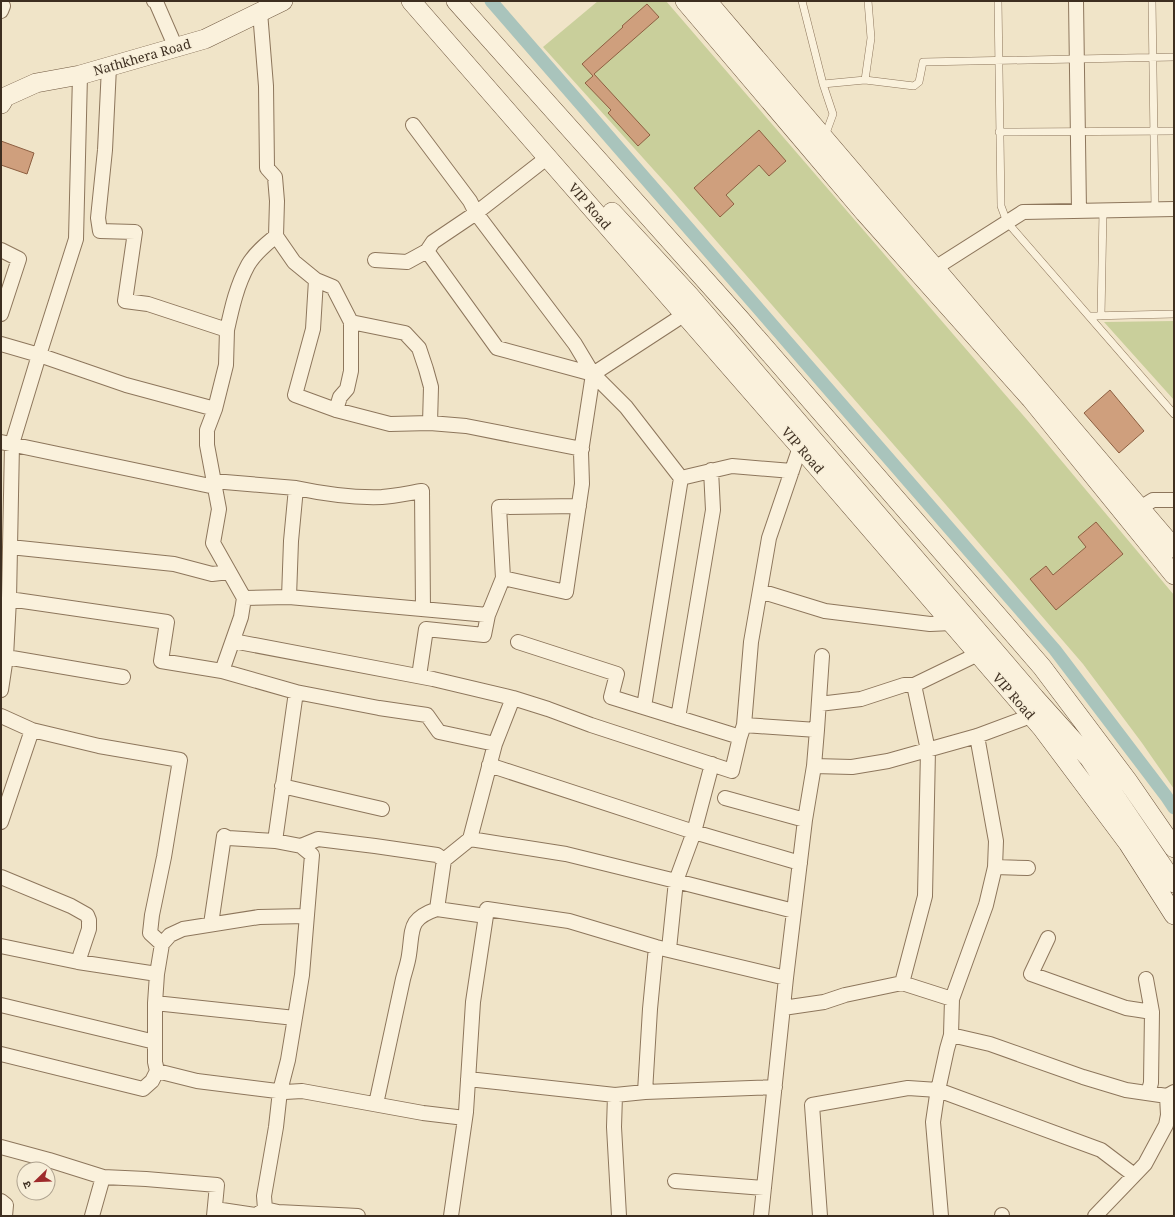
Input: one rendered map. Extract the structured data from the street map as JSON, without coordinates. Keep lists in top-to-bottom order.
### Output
{
  "streets": {
    "street": ["Nathkhera Road", "VIP Road"]
  },
  "north": "bottom left"
}
